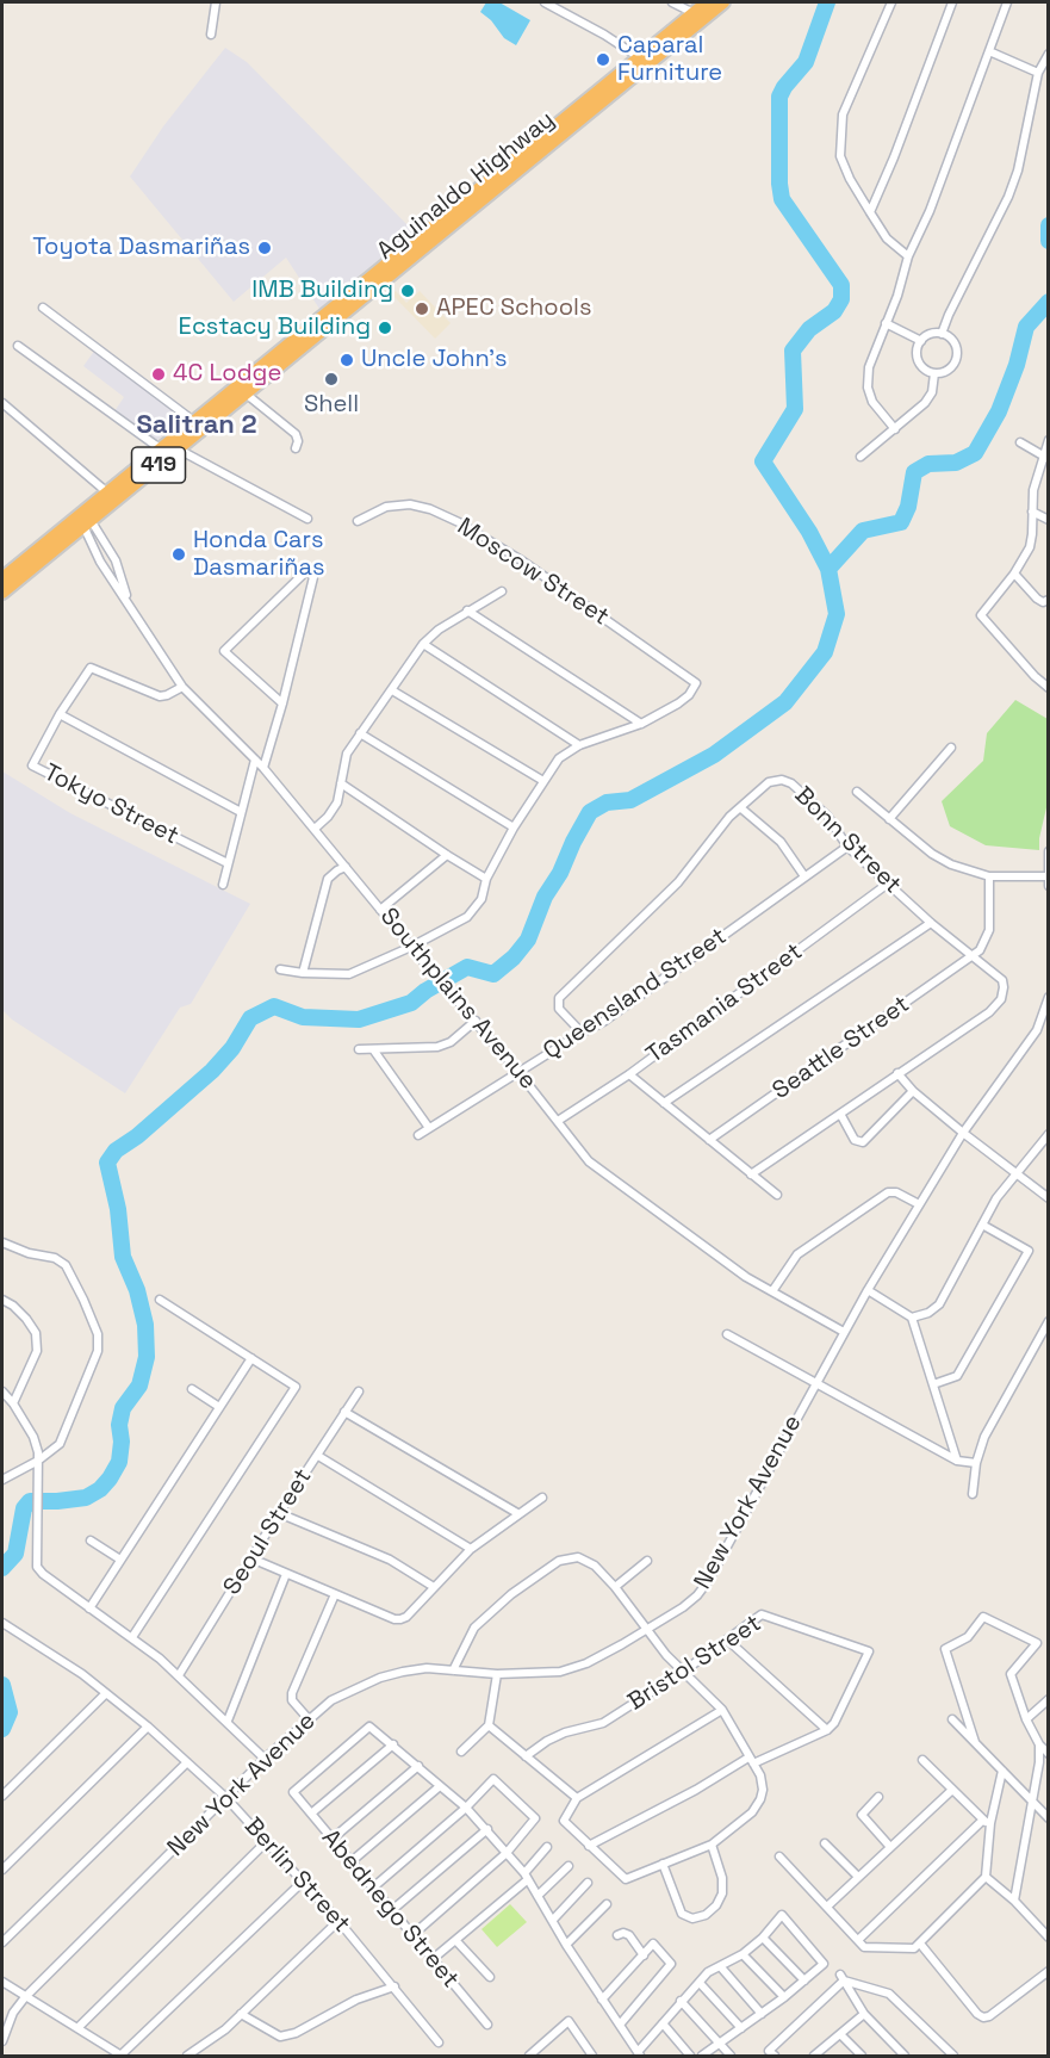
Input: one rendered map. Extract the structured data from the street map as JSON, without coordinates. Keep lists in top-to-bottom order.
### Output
{
  "streets": {
    "highway": ["Aguinaldo Highway", "419"],
    "street": [
      "Moscow Street",
      "Tokyo Street",
      "Bonn Street",
      "Queensland Street",
      "Southplains Avenue",
      "Tasmania Street",
      "Seattle Street",
      "New York Avenue",
      "Seoul Street",
      "Bristol Street",
      "Berlin Street",
      "Abednego Street"
    ]
  },
  "crossings": [
    ["Aguinaldo Highway", "Southplains Avenue"],
    ["Tokyo Street", "Southplains Avenue"],
    ["Bonn Street", "Queensland Street"],
    ["Bonn Street", "Tasmania Street"],
    ["Bonn Street", "Seattle Street"],
    ["Queensland Street", "Southplains Avenue"],
    ["Southplains Avenue", "Tasmania Street"],
    ["Southplains Avenue", "New York Avenue"],
    ["New York Avenue", "Berlin Street"]
  ],
  "districts": ["Salitran 2"],
  "places": [
    "Caparal Furniture",
    "Toyota Dasmariñas",
    "IMB Building",
    "APEC Schools",
    "Ecstacy Building",
    "Uncle John's",
    "4C Lodge",
    "Shell",
    "Honda Cars Dasmariñas"
  ]
}
